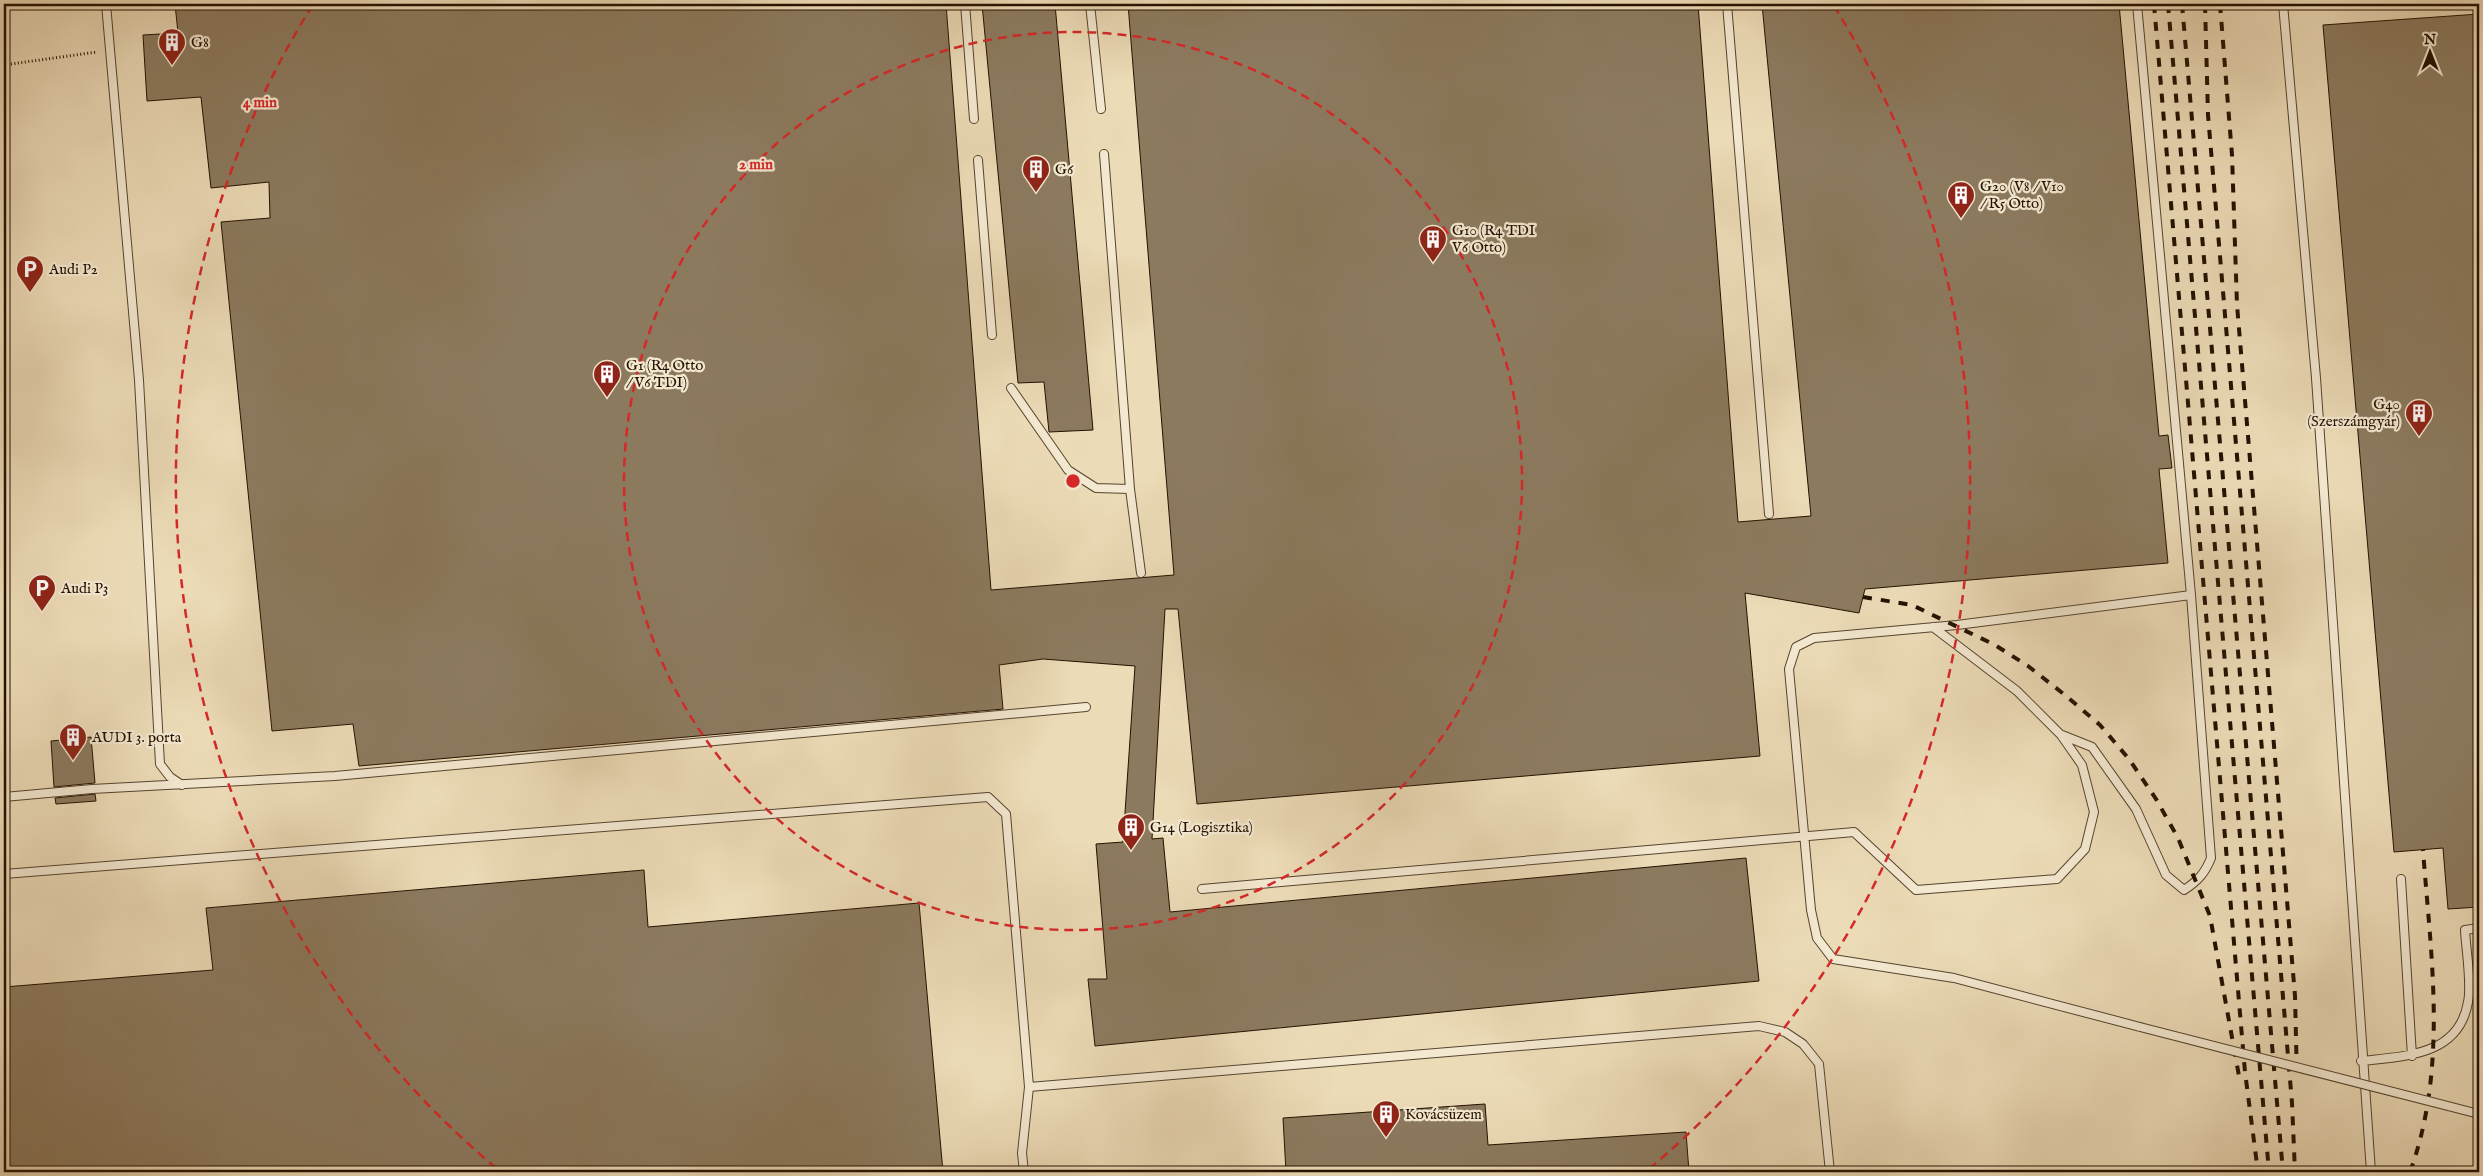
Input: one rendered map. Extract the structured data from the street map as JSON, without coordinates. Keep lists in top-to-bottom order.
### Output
{
  "places": {
    "building": [
      "G8",
      "G6",
      "G20 (V8 / V10 / R5 Otto)",
      "G10 (R4 TDI V6 Otto)",
      "G1 (R4 Otto / V6 TDI)",
      "G40 (Szerszámgyár)",
      "AUDI 3. porta",
      "G14 (Logisztika)",
      "Kovácsüzem"
    ],
    "parking": ["Audi P2", "Audi P3"]
  },
  "north": "top",
  "rings": ["4 min", "2 min"]
}
